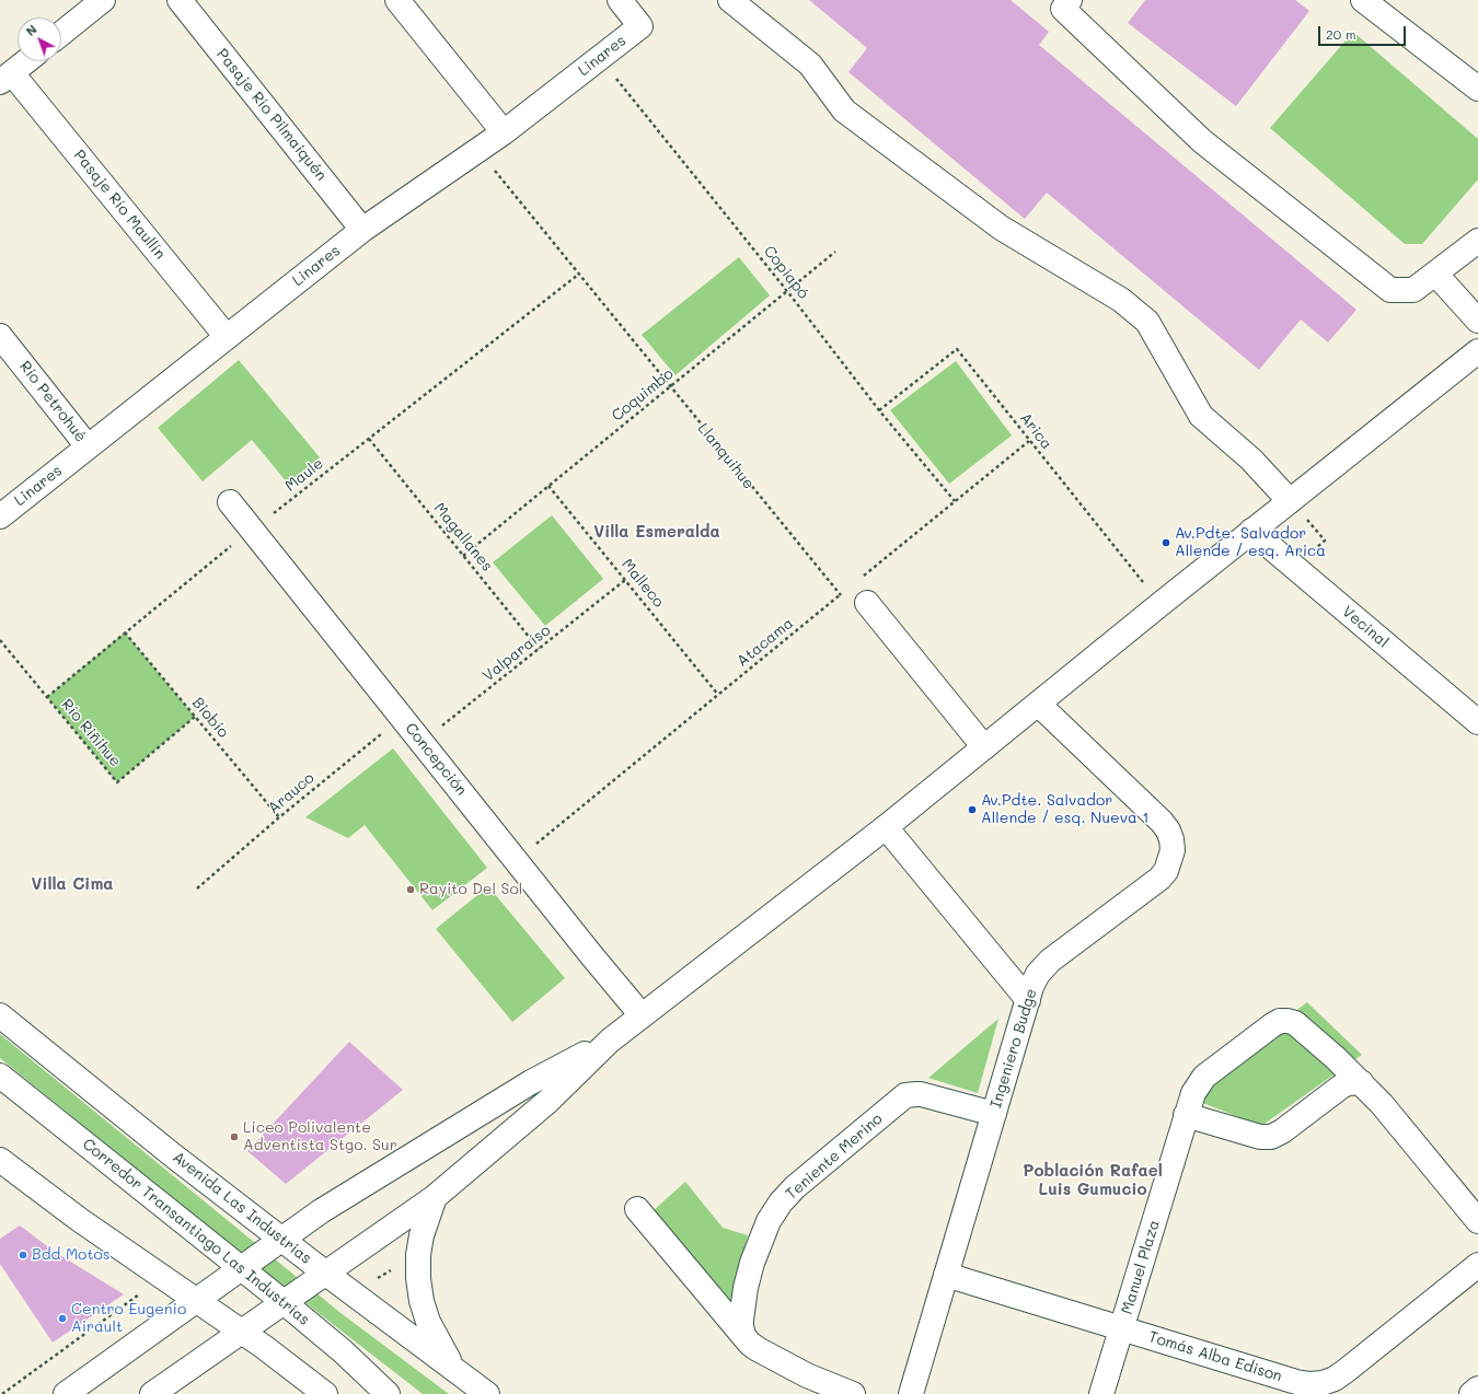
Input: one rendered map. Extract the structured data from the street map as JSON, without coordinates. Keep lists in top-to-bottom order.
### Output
{
  "streets": {
    "street": [
      "Linares",
      "Pasaje Río Pilmaiquén",
      "Pasaje Río Maullín",
      "Río Petrohué",
      "Vecinal",
      "Concepción",
      "Ingeniero Budge",
      "Teniente Merino",
      "Avenida Las Industrias",
      "Corredor Transantiago Las Industrias",
      "Manuel Plaza",
      "Tomás Alba Edison"
    ],
    "path": [
      "Copiapó",
      "Coquimbo",
      "Arica",
      "Llanquihue",
      "Maule",
      "Magallanes",
      "Malleco",
      "Atacama",
      "Valparaíso",
      "Biobío",
      "Río Riñihue",
      "Arauco"
    ]
  },
  "crossings": [
    ["Linares", "Pasaje Río Pilmaiquén"],
    ["Linares", "Pasaje Río Maullín"],
    ["Linares", "Copiapó"],
    ["Linares", "Río Petrohué"],
    ["Linares", "Llanquihue"],
    ["Copiapó", "Coquimbo"],
    ["Copiapó", "Arica"],
    ["Coquimbo", "Llanquihue"],
    ["Coquimbo", "Magallanes"],
    ["Coquimbo", "Malleco"],
    ["Llanquihue", "Maule"],
    ["Llanquihue", "Atacama"],
    ["Maule", "Magallanes"],
    ["Maule", "Biobío"],
    ["Maule", "Río Riñihue"],
    ["Maule", "Concepción"],
    ["Magallanes", "Valparaíso"],
    ["Malleco", "Atacama"],
    ["Malleco", "Valparaíso"],
    ["Atacama", "Concepción"],
    ["Valparaíso", "Concepción"],
    ["Biobío", "Río Riñihue"],
    ["Biobío", "Arauco"],
    ["Concepción", "Arauco"],
    ["Ingeniero Budge", "Teniente Merino"],
    ["Ingeniero Budge", "Tomás Alba Edison"],
    ["Manuel Plaza", "Tomás Alba Edison"]
  ],
  "districts": ["Villa Esmeralda", "Villa Cima", "Población Rafael Luis Gumucio"],
  "places": [
    "Av.Pdte. Salvador Allende / esq. Arica",
    "Av.Pdte. Salvador Allende / esq. Nueva 1",
    "Rayito Del Sol",
    "Liceo Polivalente Adventista Stgo. Sur",
    "Bdd Motos",
    "Centro Eugenio Airault"
  ],
  "scale_bar": "20 m",
  "north": "top left"
}
